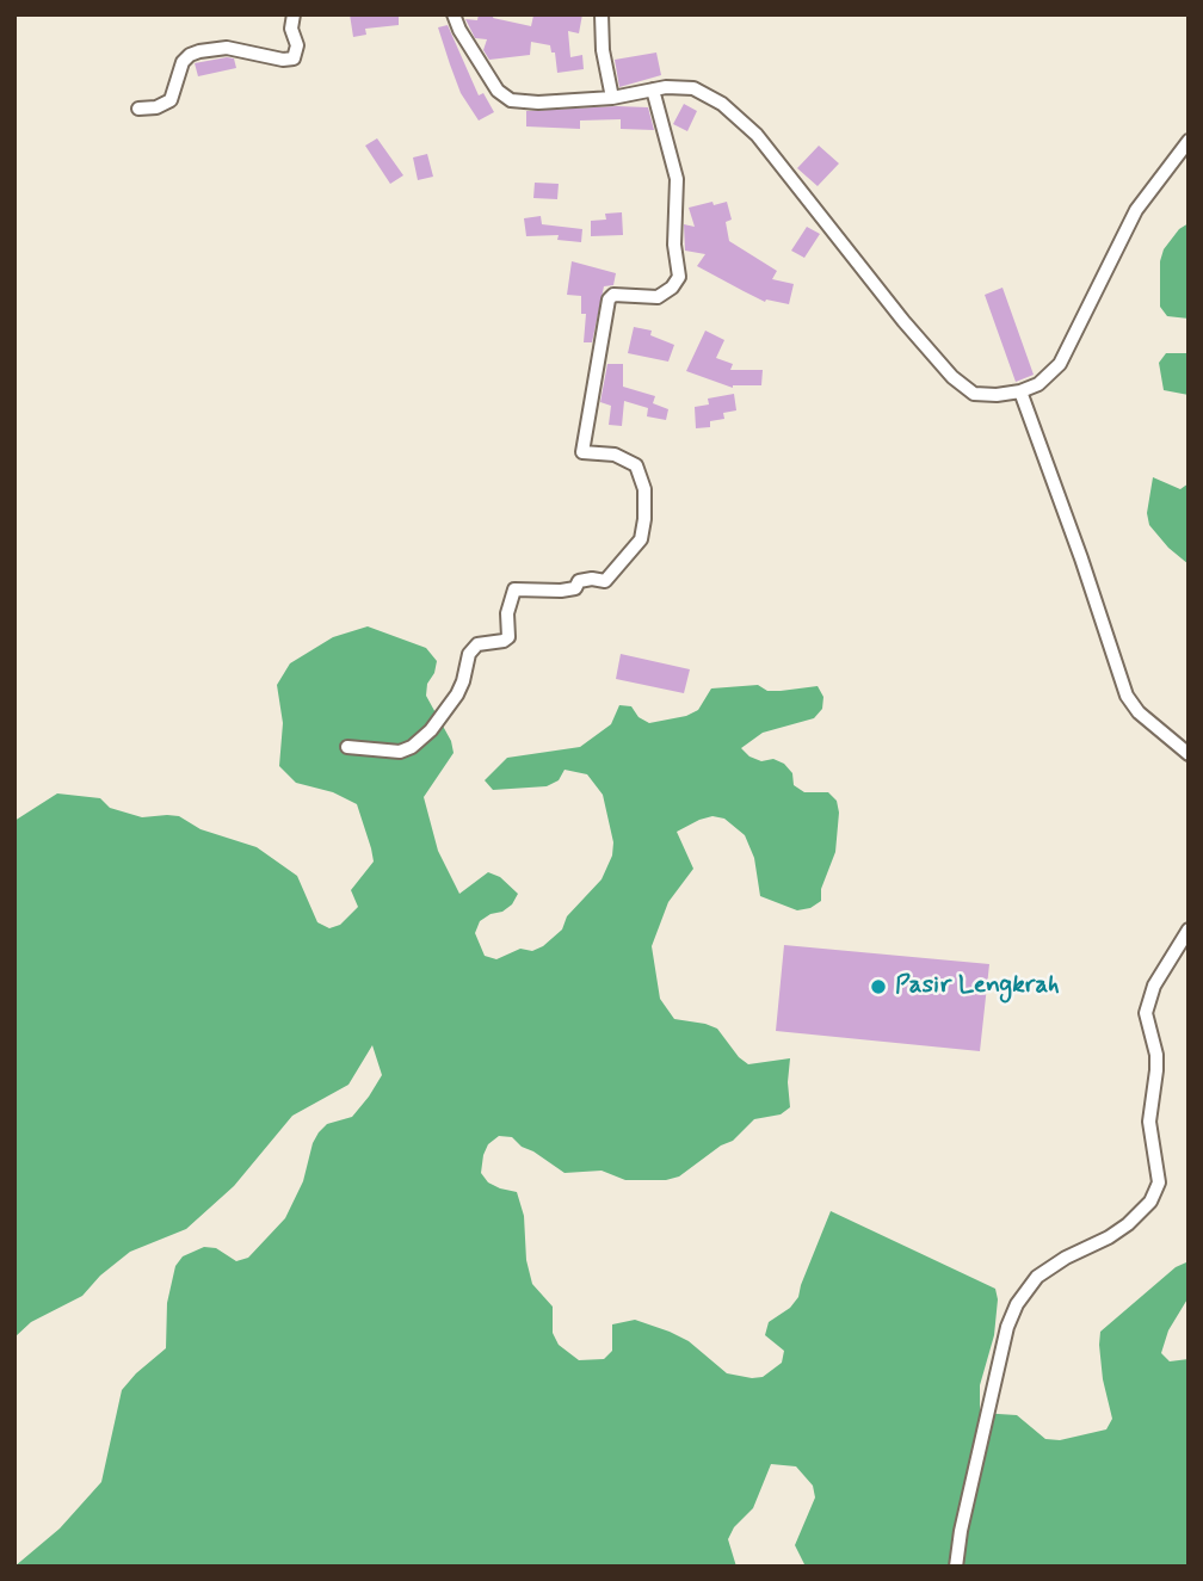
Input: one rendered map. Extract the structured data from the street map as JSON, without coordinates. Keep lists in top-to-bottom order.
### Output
{
  "places": ["Pasir Lengkrah"]
}
